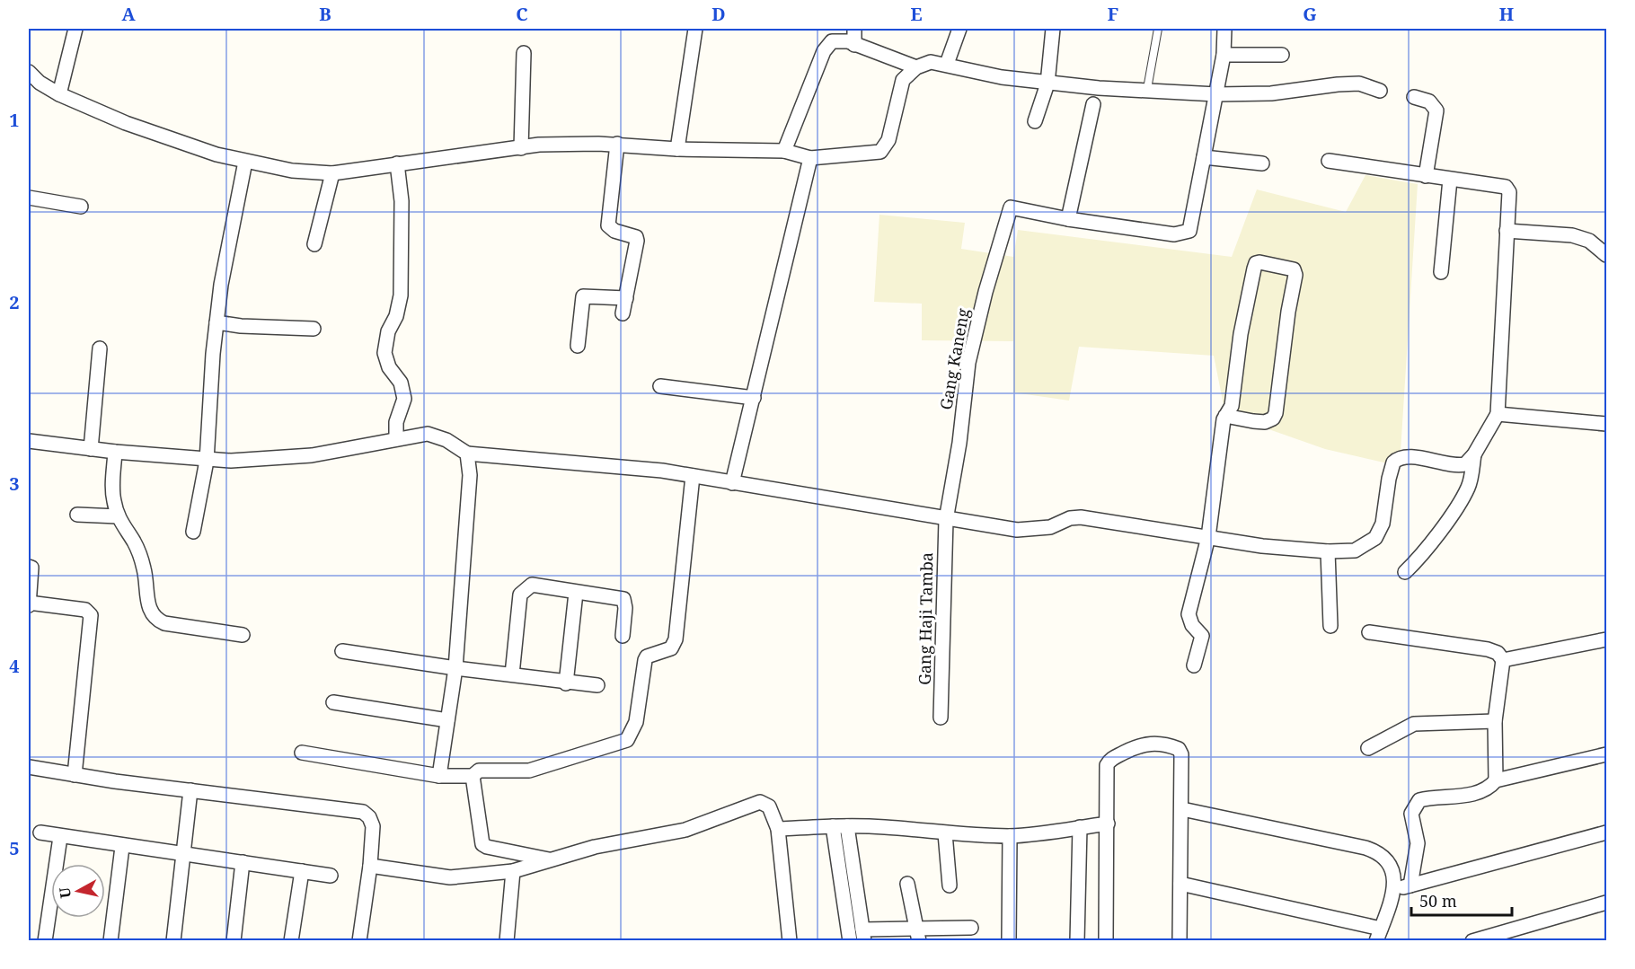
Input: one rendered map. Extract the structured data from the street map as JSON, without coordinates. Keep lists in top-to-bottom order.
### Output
{
  "streets": {
    "street": ["Gang Kaneng", "Gang Haji Tamba"]
  },
  "crossings": [
    ["Gang Kaneng", "Gang Haji Tamba"]
  ],
  "scale_bar": "50 m",
  "north": "left",
  "grid": {
    "columns": [
      "A",
      "B",
      "C",
      "D",
      "E",
      "F",
      "G",
      "H"
    ],
    "rows": [
      "1",
      "2",
      "3",
      "4",
      "5"
    ]
  }
}
